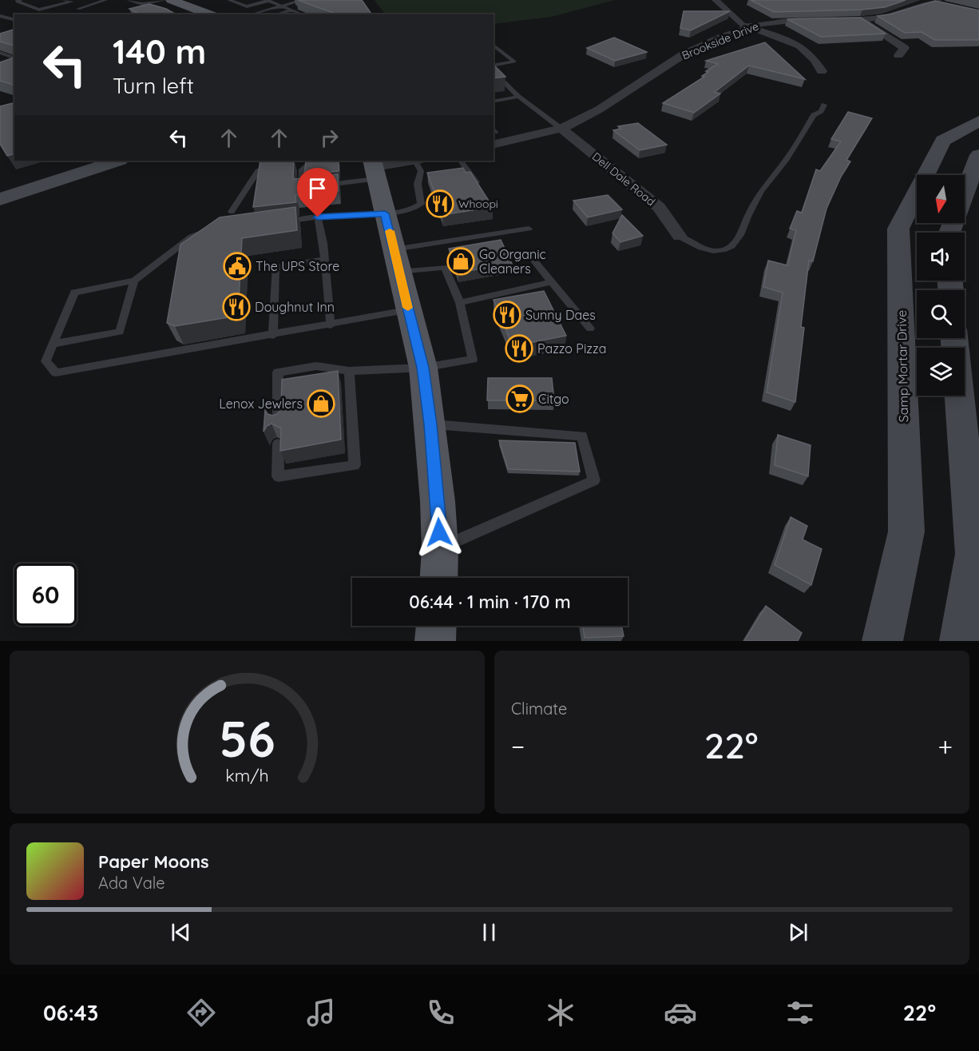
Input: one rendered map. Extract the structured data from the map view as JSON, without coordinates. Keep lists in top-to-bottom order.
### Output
{
  "streets": {
    "main road": ["Samp Mortar Drive"],
    "street": ["Brookside Drive", "Dell Dale Road"]
  },
  "crossings": [
    ["Brookside Drive", "Dell Dale Road"]
  ],
  "places": {
    "restaurant": [
      "Whoopi",
      "Doughnut Inn",
      "Sunny Daes",
      "Pazzo Pizza"
    ],
    "shop": ["Go Organic Cleaners", "Lenox Jewlers"],
    "public building": ["The UPS Store"],
    "supermarket": ["Citgo"]
  },
  "north": "bottom",
  "page": {
    "turn": ["140 m", "Turn left"],
    "limit": "60",
    "trip": "06:44 · 1 min · 170 m",
    "tile": "Climate",
    "heat": ["−", "22°", "+"],
    "song": ["Paper Moons", "Ada Vale"],
    "tabs": ["06:43", "22°"],
    "gauge": ["56", "km/h"]
  }
}
